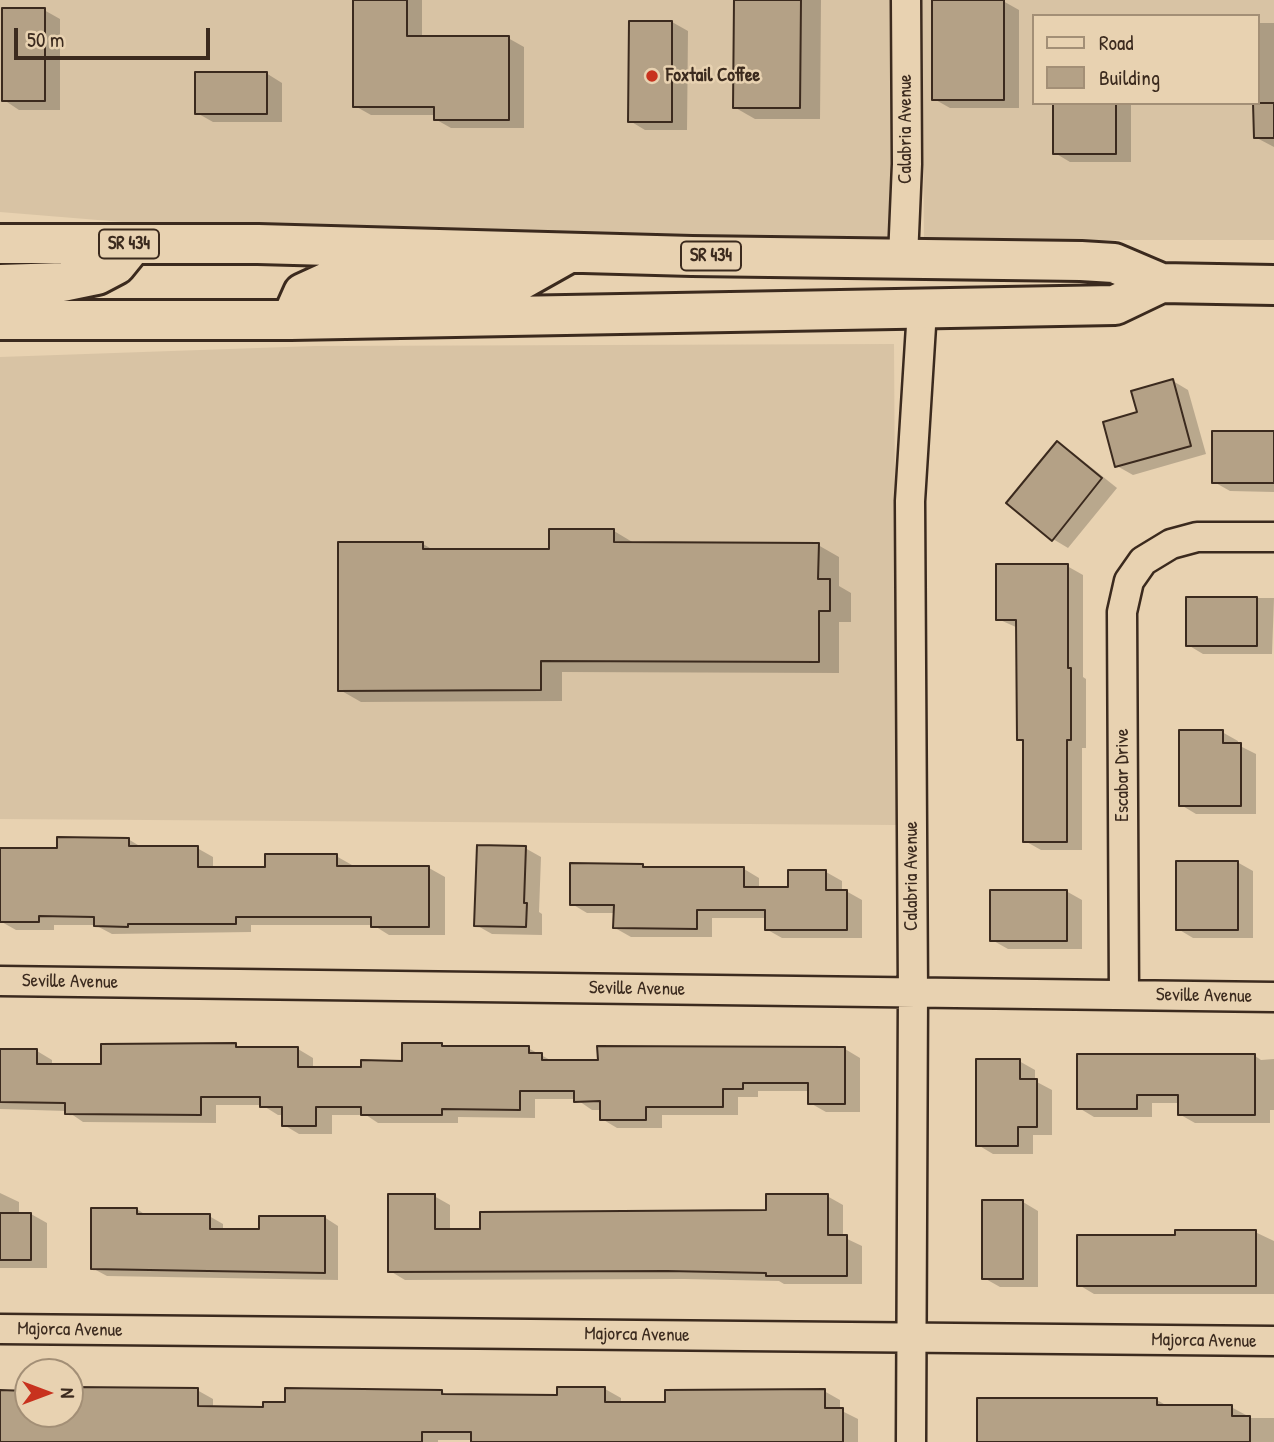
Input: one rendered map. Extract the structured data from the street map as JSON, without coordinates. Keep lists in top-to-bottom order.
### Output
{
  "streets": {
    "main road": ["SR 434"],
    "street": [
      "Calabria Avenue",
      "Escabar Drive",
      "Seville Avenue",
      "Majorca Avenue"
    ]
  },
  "crossings": [
    ["Calabria Avenue", "SR 434"],
    ["Calabria Avenue", "Seville Avenue"],
    ["Calabria Avenue", "Majorca Avenue"],
    ["Escabar Drive", "Seville Avenue"]
  ],
  "places": ["Foxtail Coffee"],
  "legend": ["Road", "Building"],
  "scale_bar": "50 m",
  "north": "right"
}
